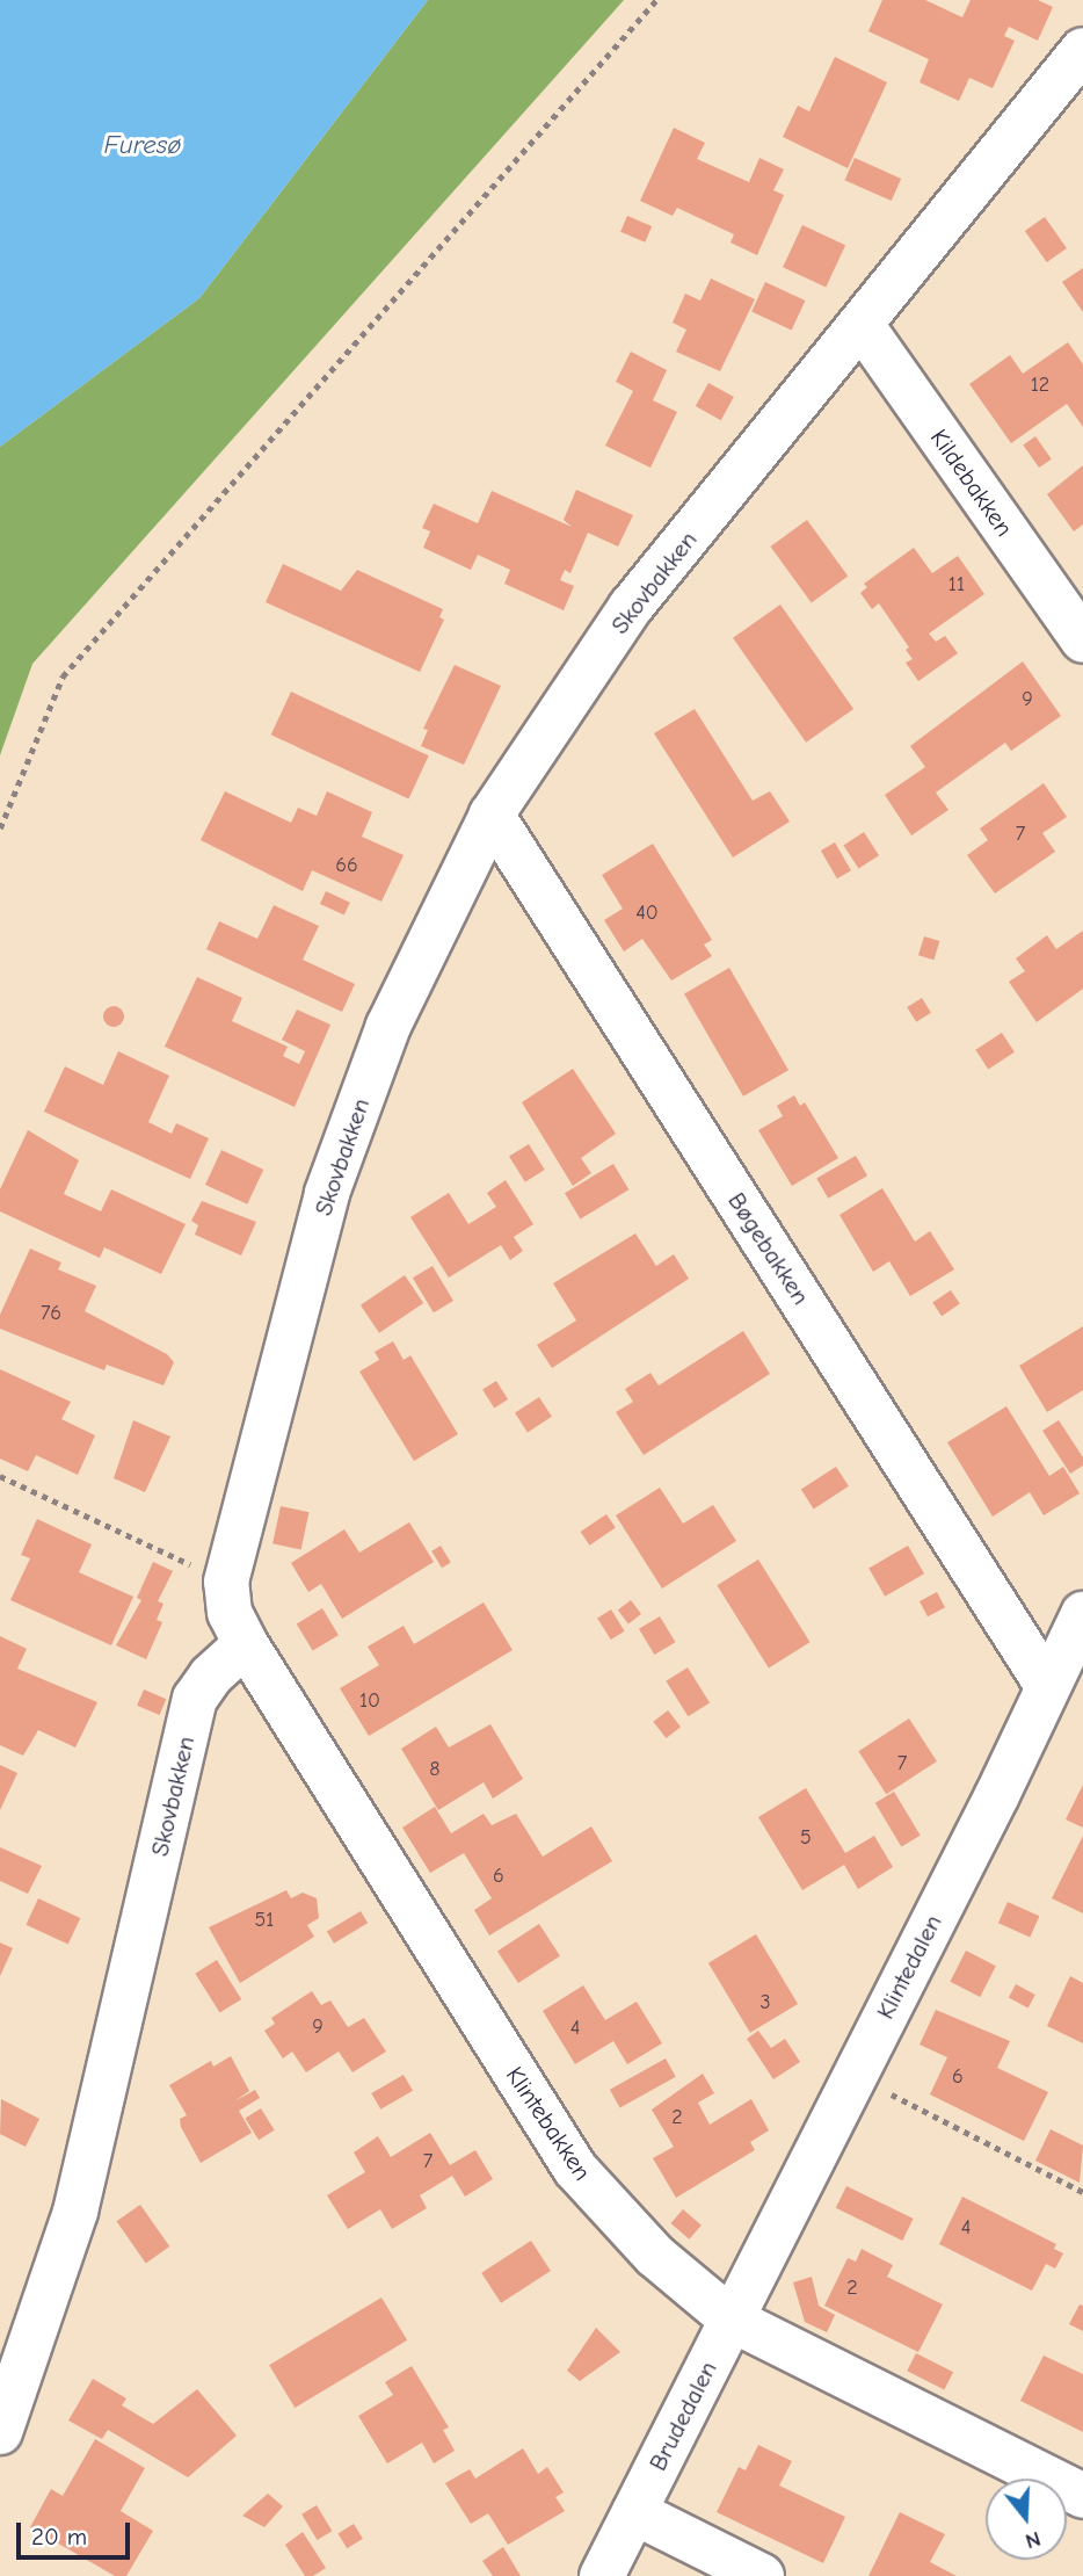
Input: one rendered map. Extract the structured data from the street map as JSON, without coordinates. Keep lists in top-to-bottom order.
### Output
{
  "streets": {
    "street": [
      "Kildebakken",
      "Skovbakken",
      "Bøgebakken",
      "Klintedalen",
      "Klintebakken",
      "Brudedalen"
    ]
  },
  "crossings": [
    ["Kildebakken", "Skovbakken"],
    ["Skovbakken", "Bøgebakken"],
    ["Skovbakken", "Klintebakken"],
    ["Bøgebakken", "Klintedalen"],
    ["Klintedalen", "Klintebakken"],
    ["Klintedalen", "Brudedalen"],
    ["Klintebakken", "Brudedalen"]
  ],
  "water": ["Furesø"],
  "house_numbers": [
    "12",
    "11",
    "9",
    "7",
    "66",
    "40",
    "76",
    "10",
    "7",
    "8",
    "5",
    "6",
    "51",
    "3",
    "9",
    "4",
    "6",
    "2",
    "7",
    "4",
    "2"
  ],
  "scale_bar": "20 m",
  "north": "bottom"
}
